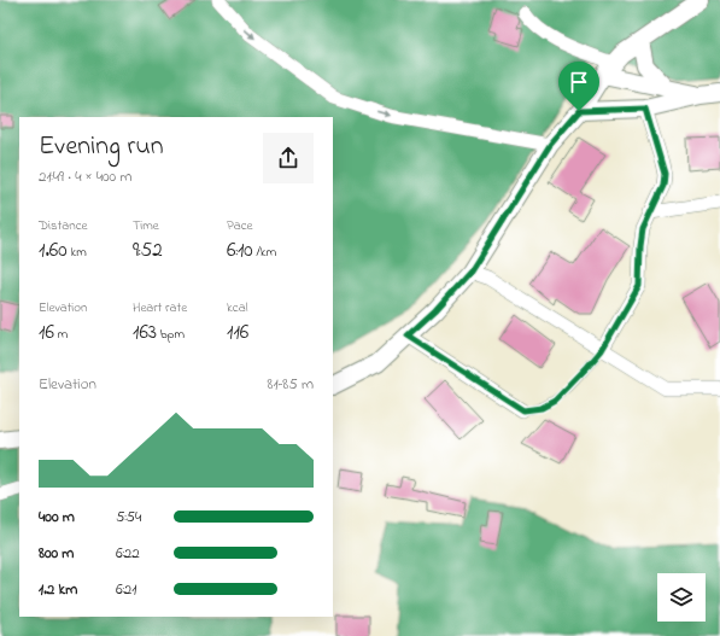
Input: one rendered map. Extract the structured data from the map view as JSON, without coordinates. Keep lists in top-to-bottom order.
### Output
{
  "page": {
    "heading": ["Evening run", "21:49 · 4 × 400 m"],
    "stats": [
      ["Distance", "1.60 km"],
      ["Time", "9:52"],
      ["Pace", "6:10 /km"],
      ["Elevation", "16 m"],
      ["Heart rate", "163 bpm"],
      ["kcal", "116"]
    ],
    "chart": ["Elevation", "81–85 m"],
    "list": [
      {
        "name": "400 m",
        "note": "5:54"
      },
      {
        "name": "800 m",
        "note": "6:22"
      },
      {
        "name": "1.2 km",
        "note": "6:21"
      }
    ]
  }
}
